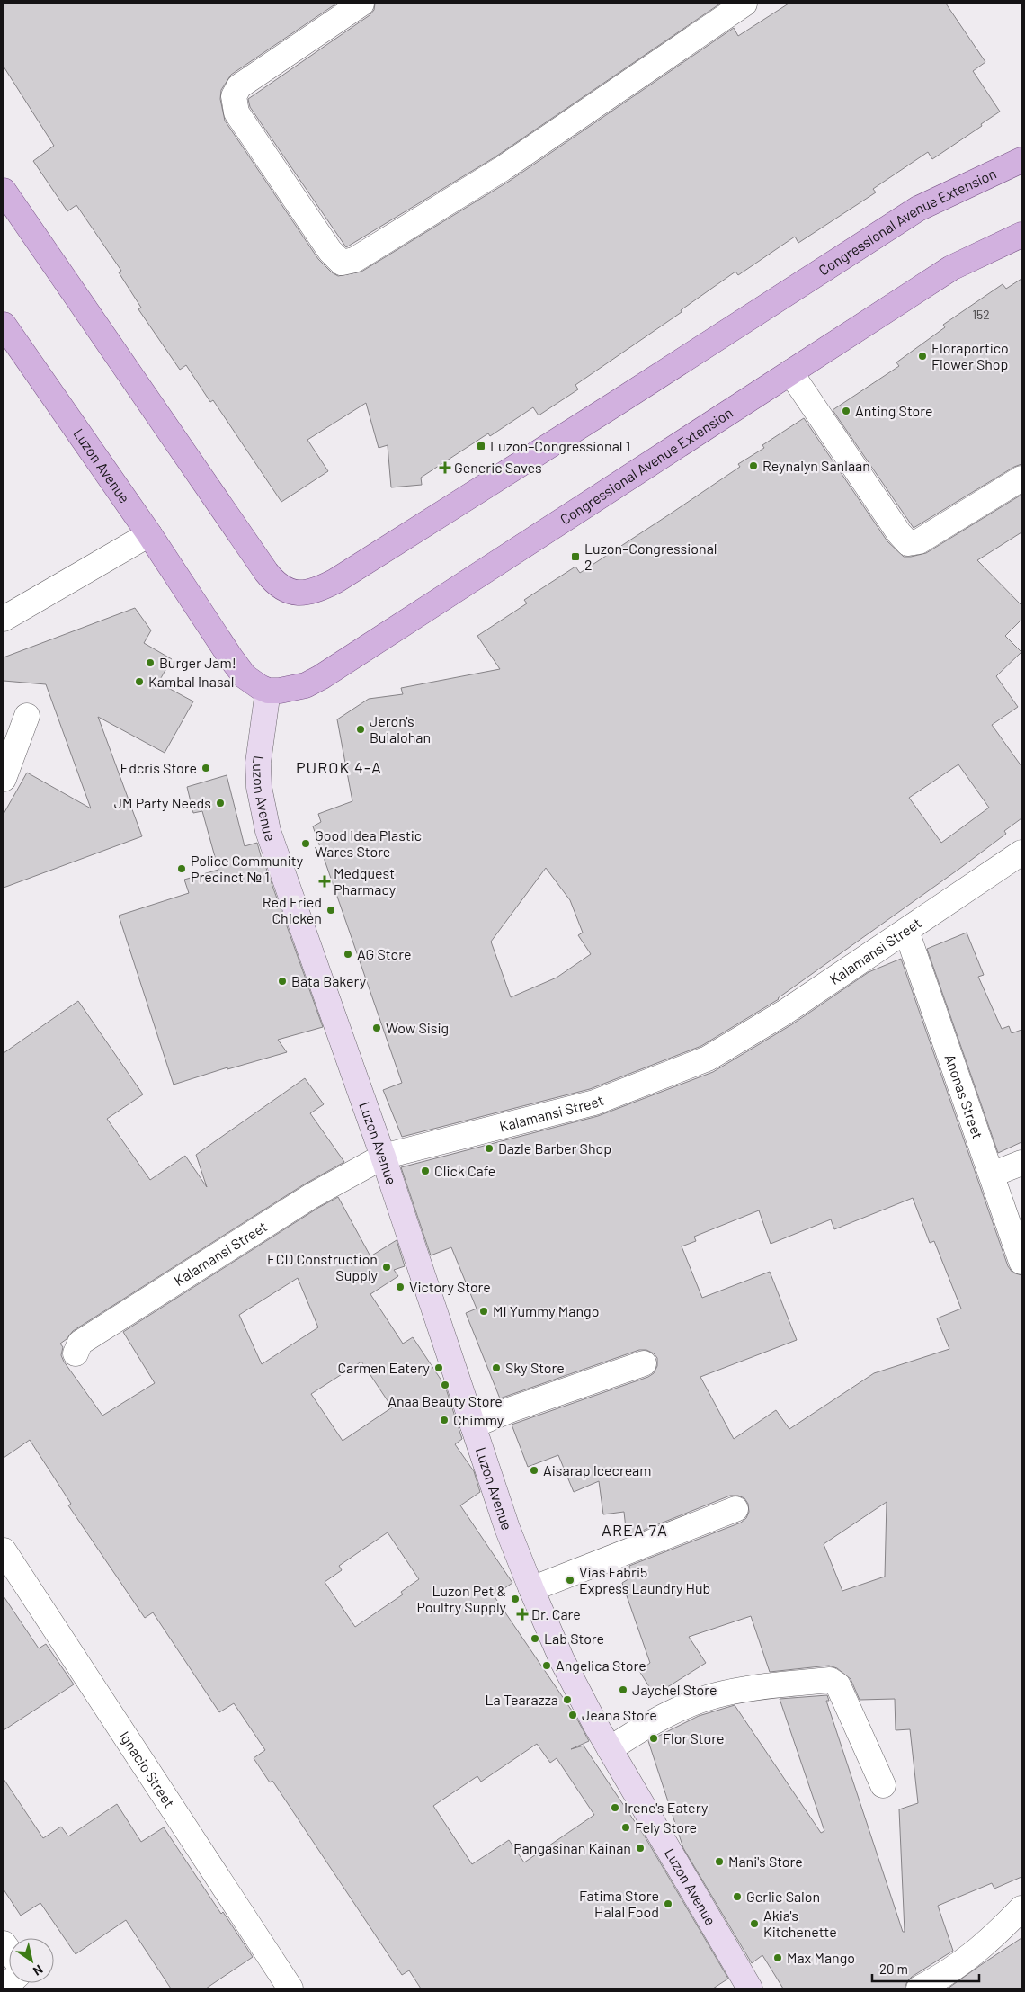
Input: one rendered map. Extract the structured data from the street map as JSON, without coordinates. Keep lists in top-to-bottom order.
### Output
{
  "streets": {
    "main road": ["Congressional Avenue Extension", "Luzon Avenue"],
    "street": ["Kalamansi Street", "Anonas Street", "Ignacio Street"]
  },
  "crossings": [
    ["Congressional Avenue Extension", "Luzon Avenue"],
    ["Luzon Avenue", "Kalamansi Street"],
    ["Kalamansi Street", "Anonas Street"]
  ],
  "districts": ["PUROK 4-A", "AREA 7A"],
  "places": {
    "other": [
      "Floraportico Flower Shop",
      "Anting Store",
      "Reynalyn Sanlaan",
      "Burger Jam!",
      "Kambal Inasal",
      "Jeron's Bulalohan",
      "Edcris Store",
      "JM Party Needs",
      "Good Idea Plastic Wares Store",
      "Police Community Precinct № 1",
      "Red Fried Chicken",
      "AG Store",
      "Bata Bakery",
      "Wow Sisig",
      "Dazle Barber Shop",
      "Click Cafe",
      "ECD Construction Supply",
      "Victory Store",
      "MI Yummy Mango",
      "Carmen Eatery",
      "Sky Store",
      "Anaa Beauty Store",
      "Chimmy",
      "Aisarap Icecream",
      "Vias Fabri5 Express Laundry Hub",
      "Luzon Pet & Poultry Supply",
      "Lab Store",
      "Angelica Store",
      "Jaychel Store",
      "La Tearazza",
      "Jeana Store",
      "Flor Store",
      "Irene's Eatery",
      "Fely Store",
      "Pangasinan Kainan",
      "Mani's Store",
      "Gerlie Salon",
      "Fatima Store Halal Food",
      "Akia's Kitchenette",
      "Max Mango"
    ],
    "transit": ["Luzon–Congressional 1", "Luzon–Congressional 2"],
    "health": ["Generic Saves", "Medquest Pharmacy", "Dr. Care"]
  },
  "house_numbers": ["152"],
  "scale_bar": "20 m",
  "north": "bottom right"
}
